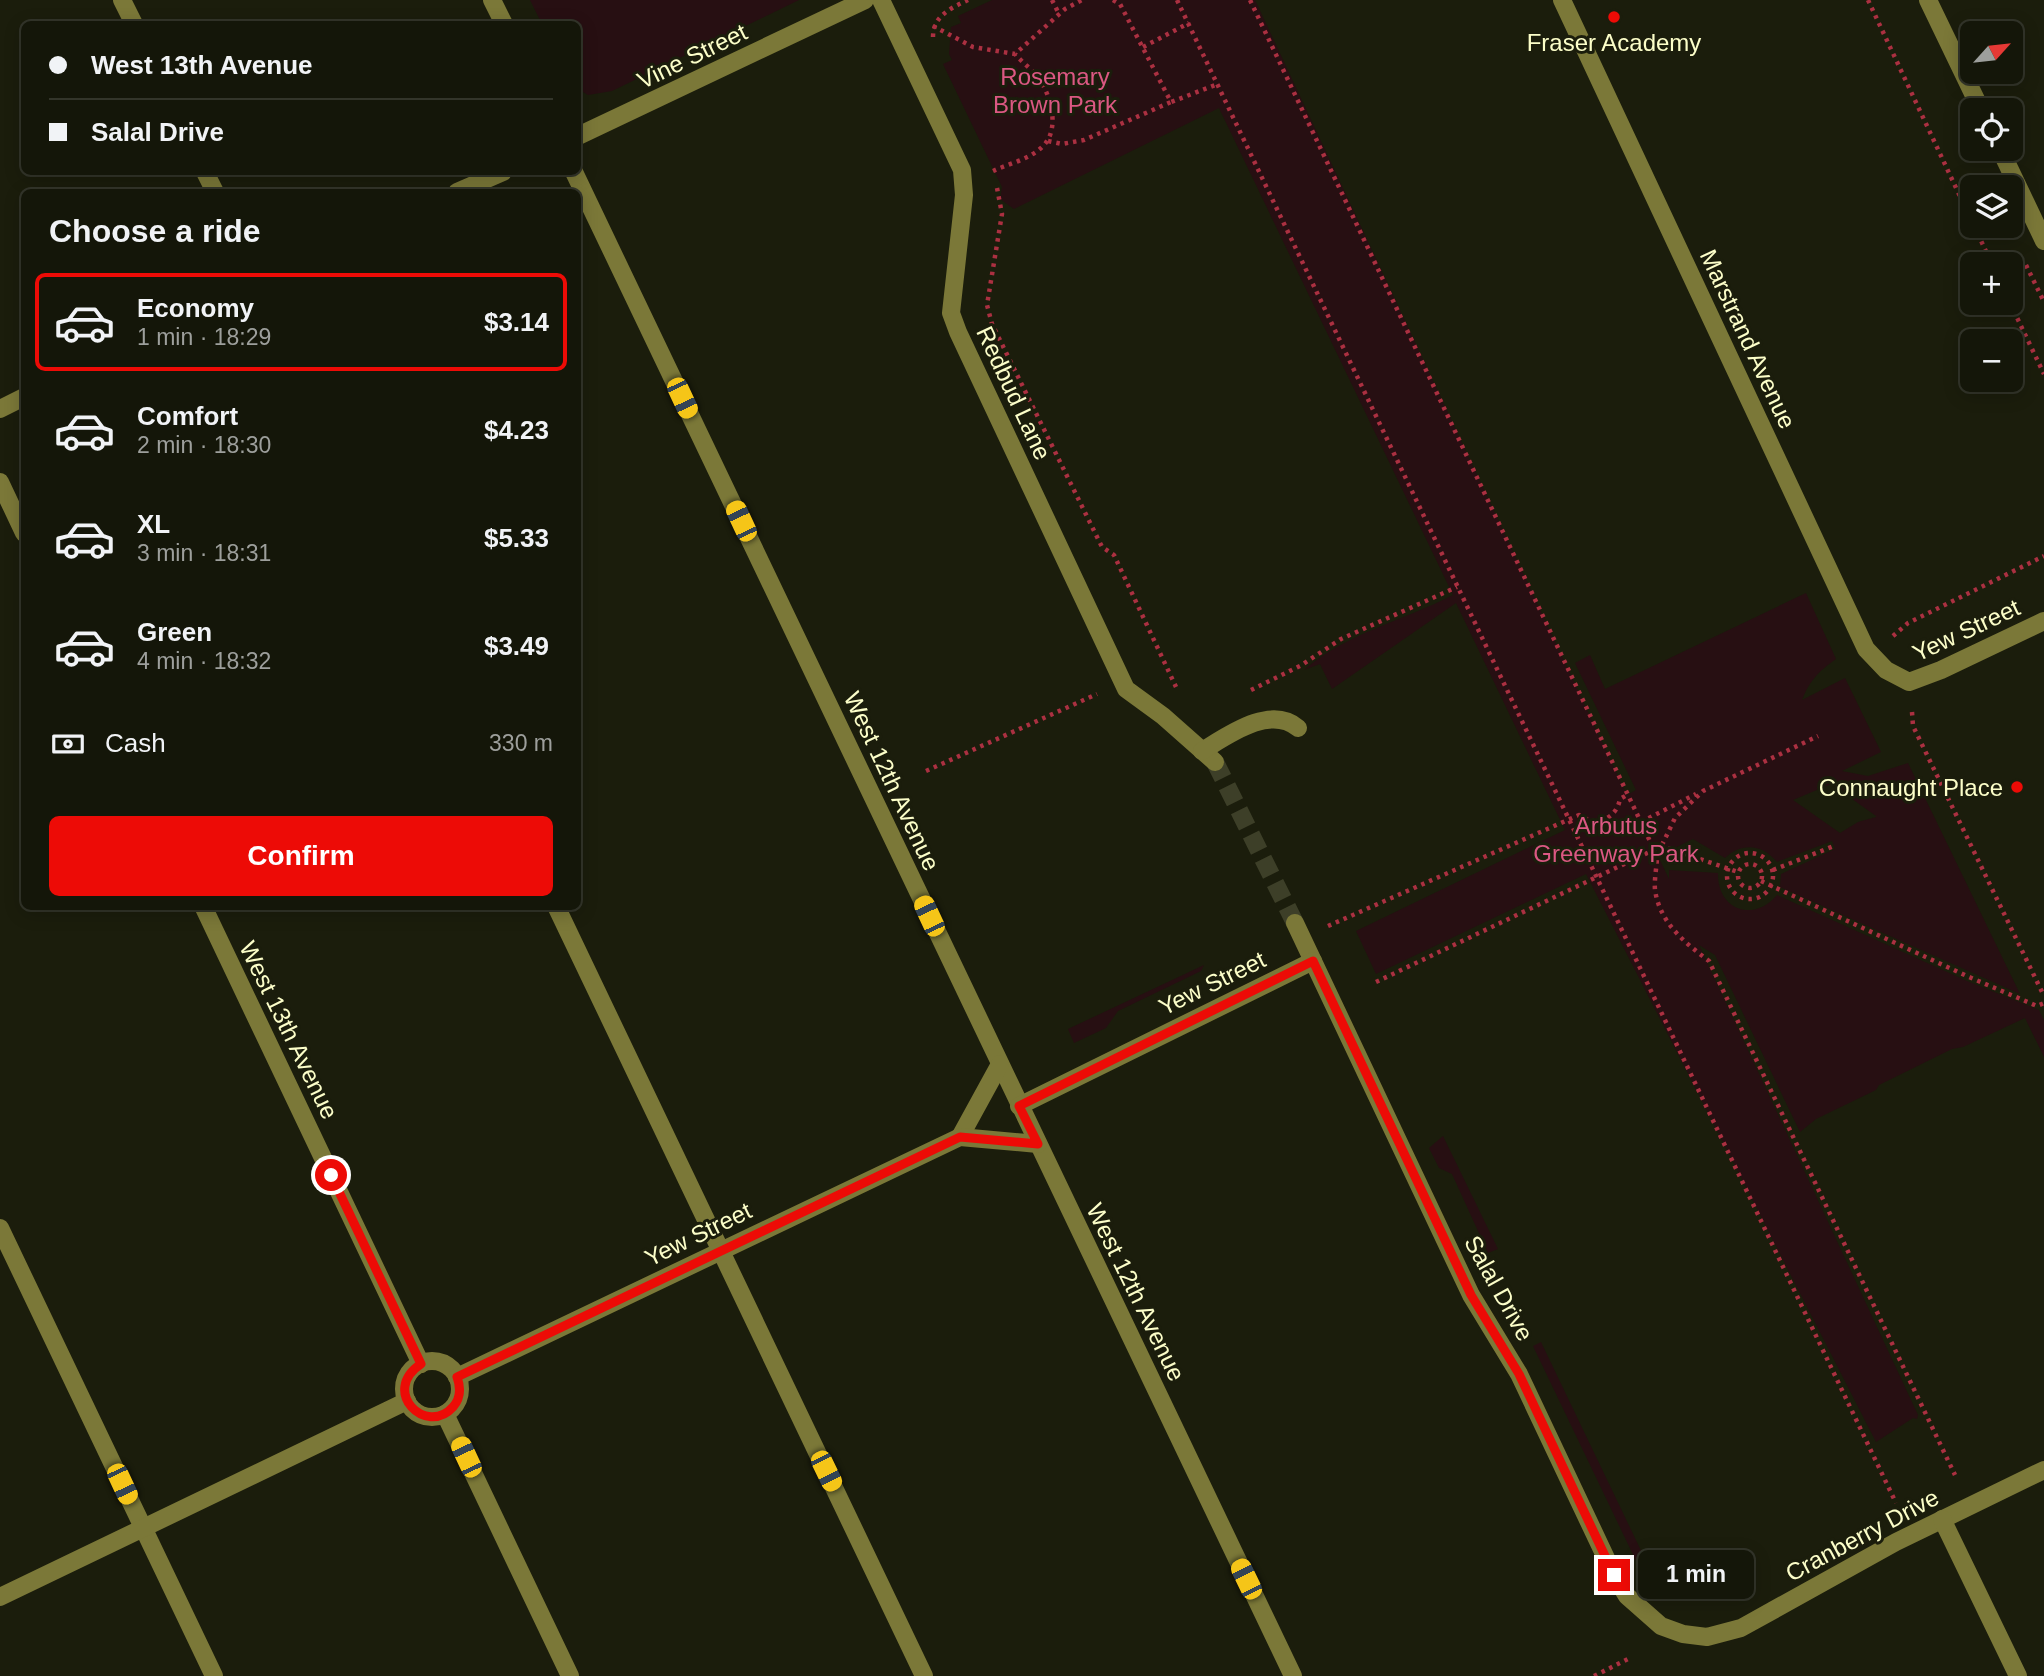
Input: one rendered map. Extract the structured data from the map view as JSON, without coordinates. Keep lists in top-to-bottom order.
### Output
{
  "streets": {
    "street": [
      "Vine Street",
      "Marstrand Avenue",
      "Redbud Lane",
      "Yew Street",
      "West 12th Avenue",
      "West 13th Avenue",
      "Salal Drive",
      "Cranberry Drive"
    ]
  },
  "crossings": [
    ["Marstrand Avenue", "Yew Street"],
    ["Yew Street", "West 12th Avenue"],
    ["Yew Street", "West 13th Avenue"],
    ["Yew Street", "Salal Drive"],
    ["Salal Drive", "Cranberry Drive"]
  ],
  "parks": ["Rosemary Brown Park", "Arbutus Greenway Park"],
  "places": ["Fraser Academy", "Connaught Place"],
  "north": "top right",
  "page": {
    "map_buttons": ["+", "−"],
    "banner": ["West 13th Avenue", "Salal Drive"],
    "heading": "Choose a ride",
    "list": [
      {
        "name": "Economy",
        "note": "1 min · 18:29",
        "value": "$3.14"
      },
      {
        "name": "Comfort",
        "note": "2 min · 18:30",
        "value": "$4.23"
      },
      {
        "name": "XL",
        "note": "3 min · 18:31",
        "value": "$5.33"
      },
      {
        "name": "Green",
        "note": "4 min · 18:32",
        "value": "$3.49"
      }
    ],
    "pay": ["Cash", "330 m"],
    "buttons": "Confirm",
    "bubble": "1 min"
  }
}
